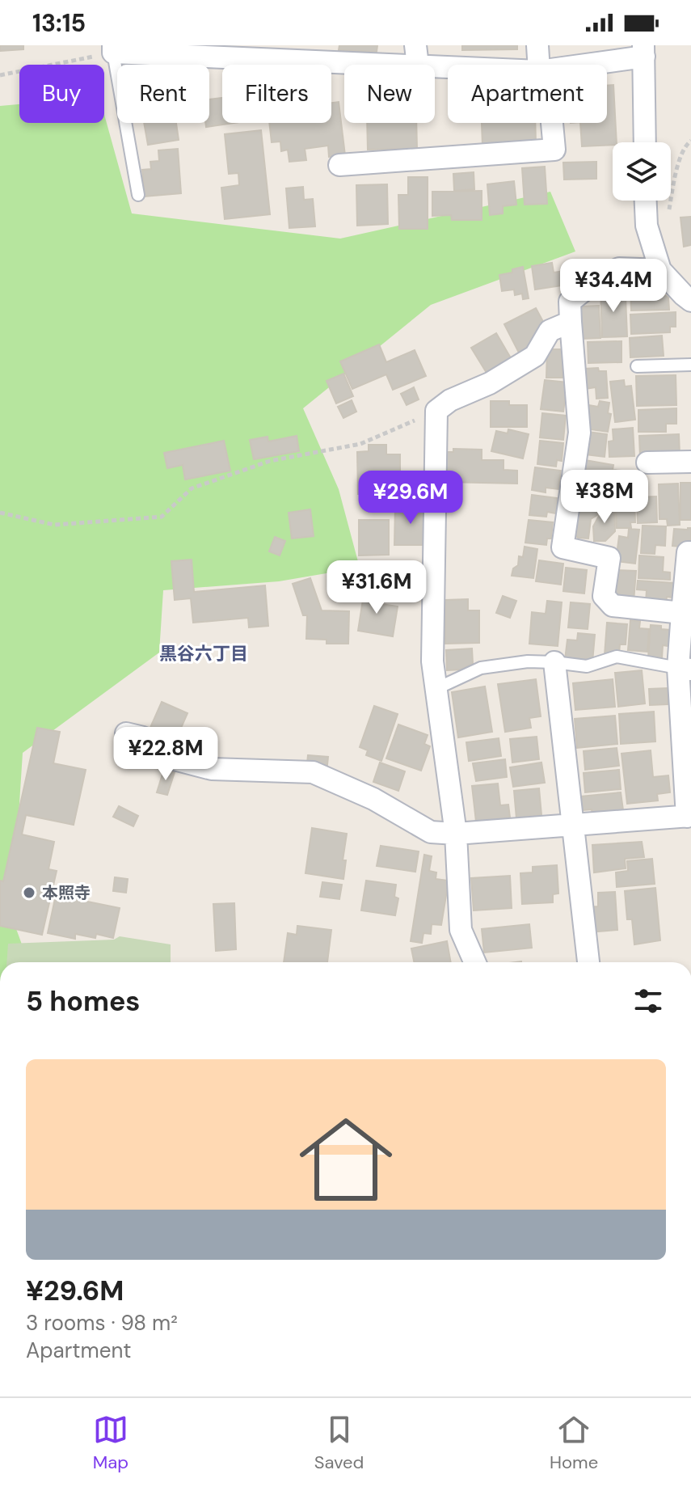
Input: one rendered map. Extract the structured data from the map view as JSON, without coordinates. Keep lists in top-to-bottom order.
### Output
{
  "districts": ["黒谷六丁目"],
  "places": ["本照寺"],
  "page": {
    "status": "13:15",
    "chip": [
      "Buy",
      "Rent",
      "Filters",
      "New",
      "Apartment"
    ],
    "price": [
      "¥34.4M",
      "¥38M",
      "¥29.6M",
      "¥31.6M",
      "¥22.8M"
    ],
    "heading": "5 homes",
    "list": [
      {
        "name": "¥29.6M",
        "note": "3 rooms · 98 m² · Apartment"
      }
    ],
    "tabs": ["Map", "Saved", "Home"]
  }
}
